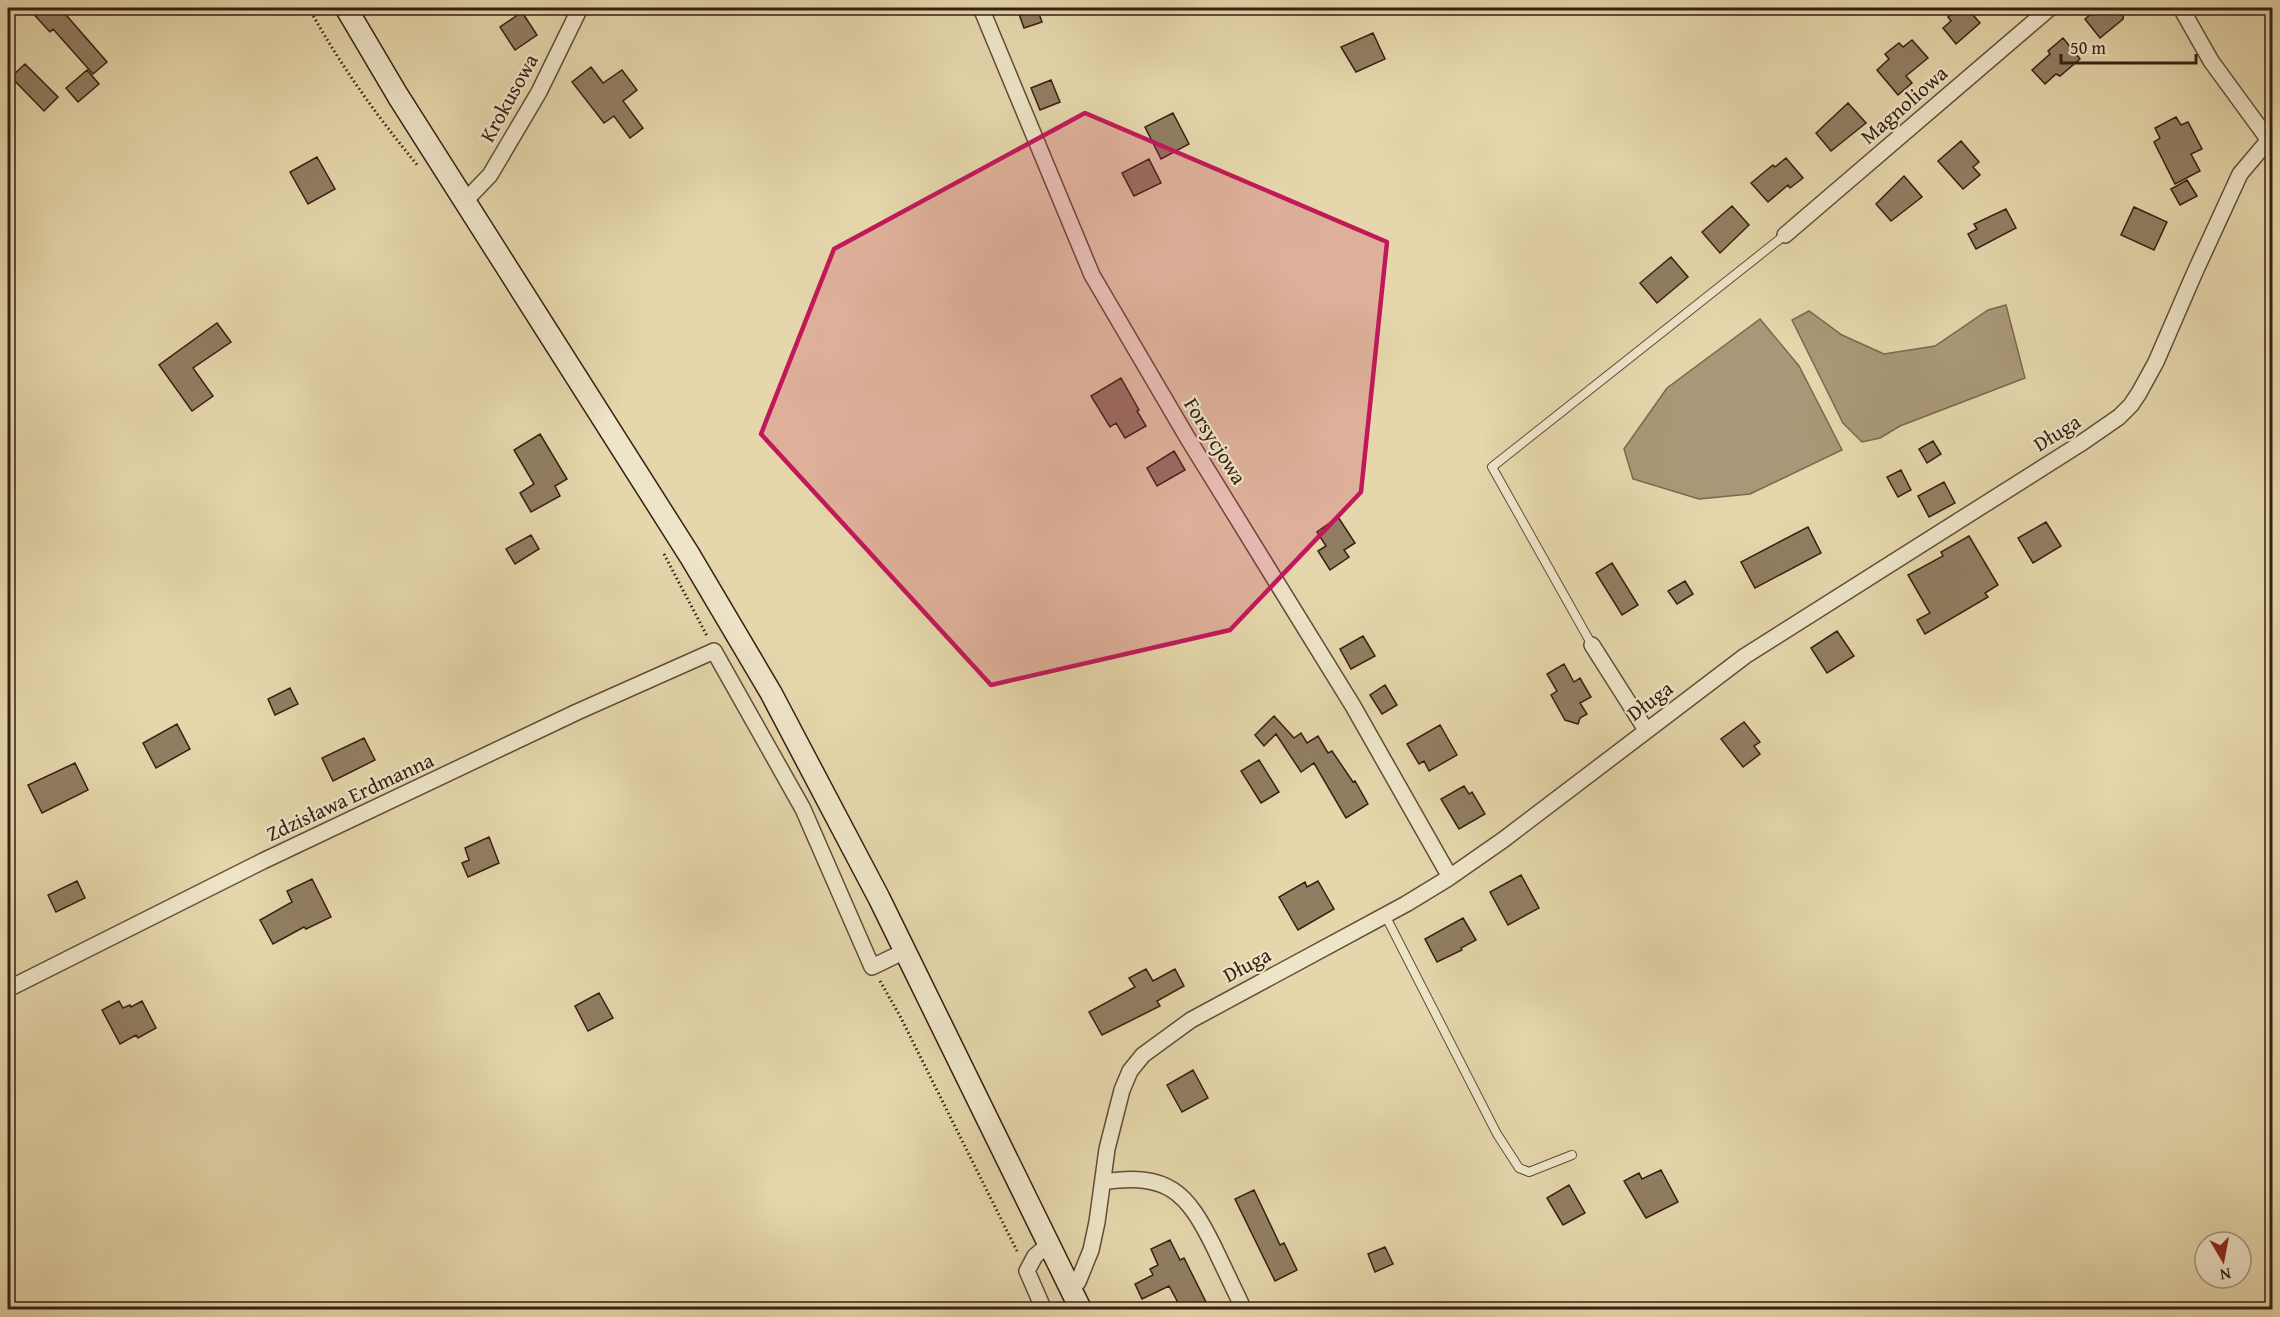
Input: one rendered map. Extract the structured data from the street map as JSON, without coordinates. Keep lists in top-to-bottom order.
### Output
{
  "streets": {
    "street": [
      "Krokusowa",
      "Magnoliowa",
      "Długa",
      "Forsycjowa",
      "Zdzisława Erdmanna"
    ]
  },
  "crossings": [
    ["Długa", "Forsycjowa"]
  ],
  "scale_bar": "50 m",
  "north": "bottom"
}
